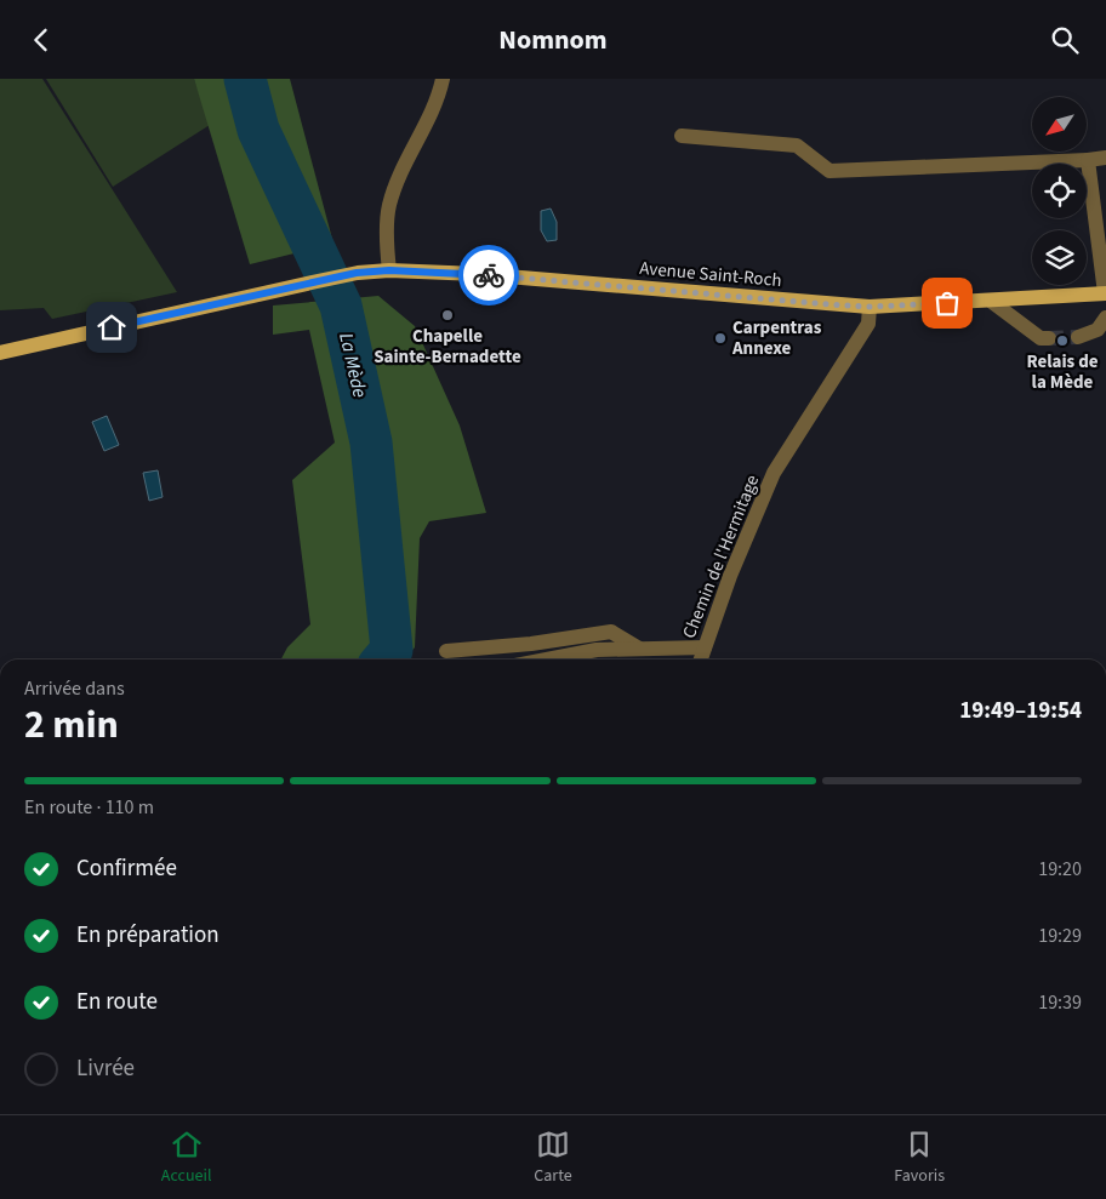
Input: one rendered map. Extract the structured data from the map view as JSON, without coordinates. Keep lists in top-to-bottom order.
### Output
{
  "streets": {
    "main road": ["Avenue Saint-Roch"],
    "street": ["Chemin de l'Hermitage"]
  },
  "crossings": [
    ["Avenue Saint-Roch", "Chemin de l'Hermitage"]
  ],
  "water": ["La Mède"],
  "places": ["Chapelle Sainte-Bernadette", "Carpentras Annexe", "Relais de la Mède"],
  "north": "bottom left",
  "page": {
    "header": "Nomnom",
    "heading": ["2 min", "Arrivée dans", "19:49–19:54"],
    "bar": "En route · 110 m",
    "list": [
      ["Confirmée", "19:20"],
      ["En préparation", "19:29"],
      ["En route", "19:39"],
      "Livrée"
    ],
    "tabs": ["Accueil", "Carte", "Favoris"]
  }
}
